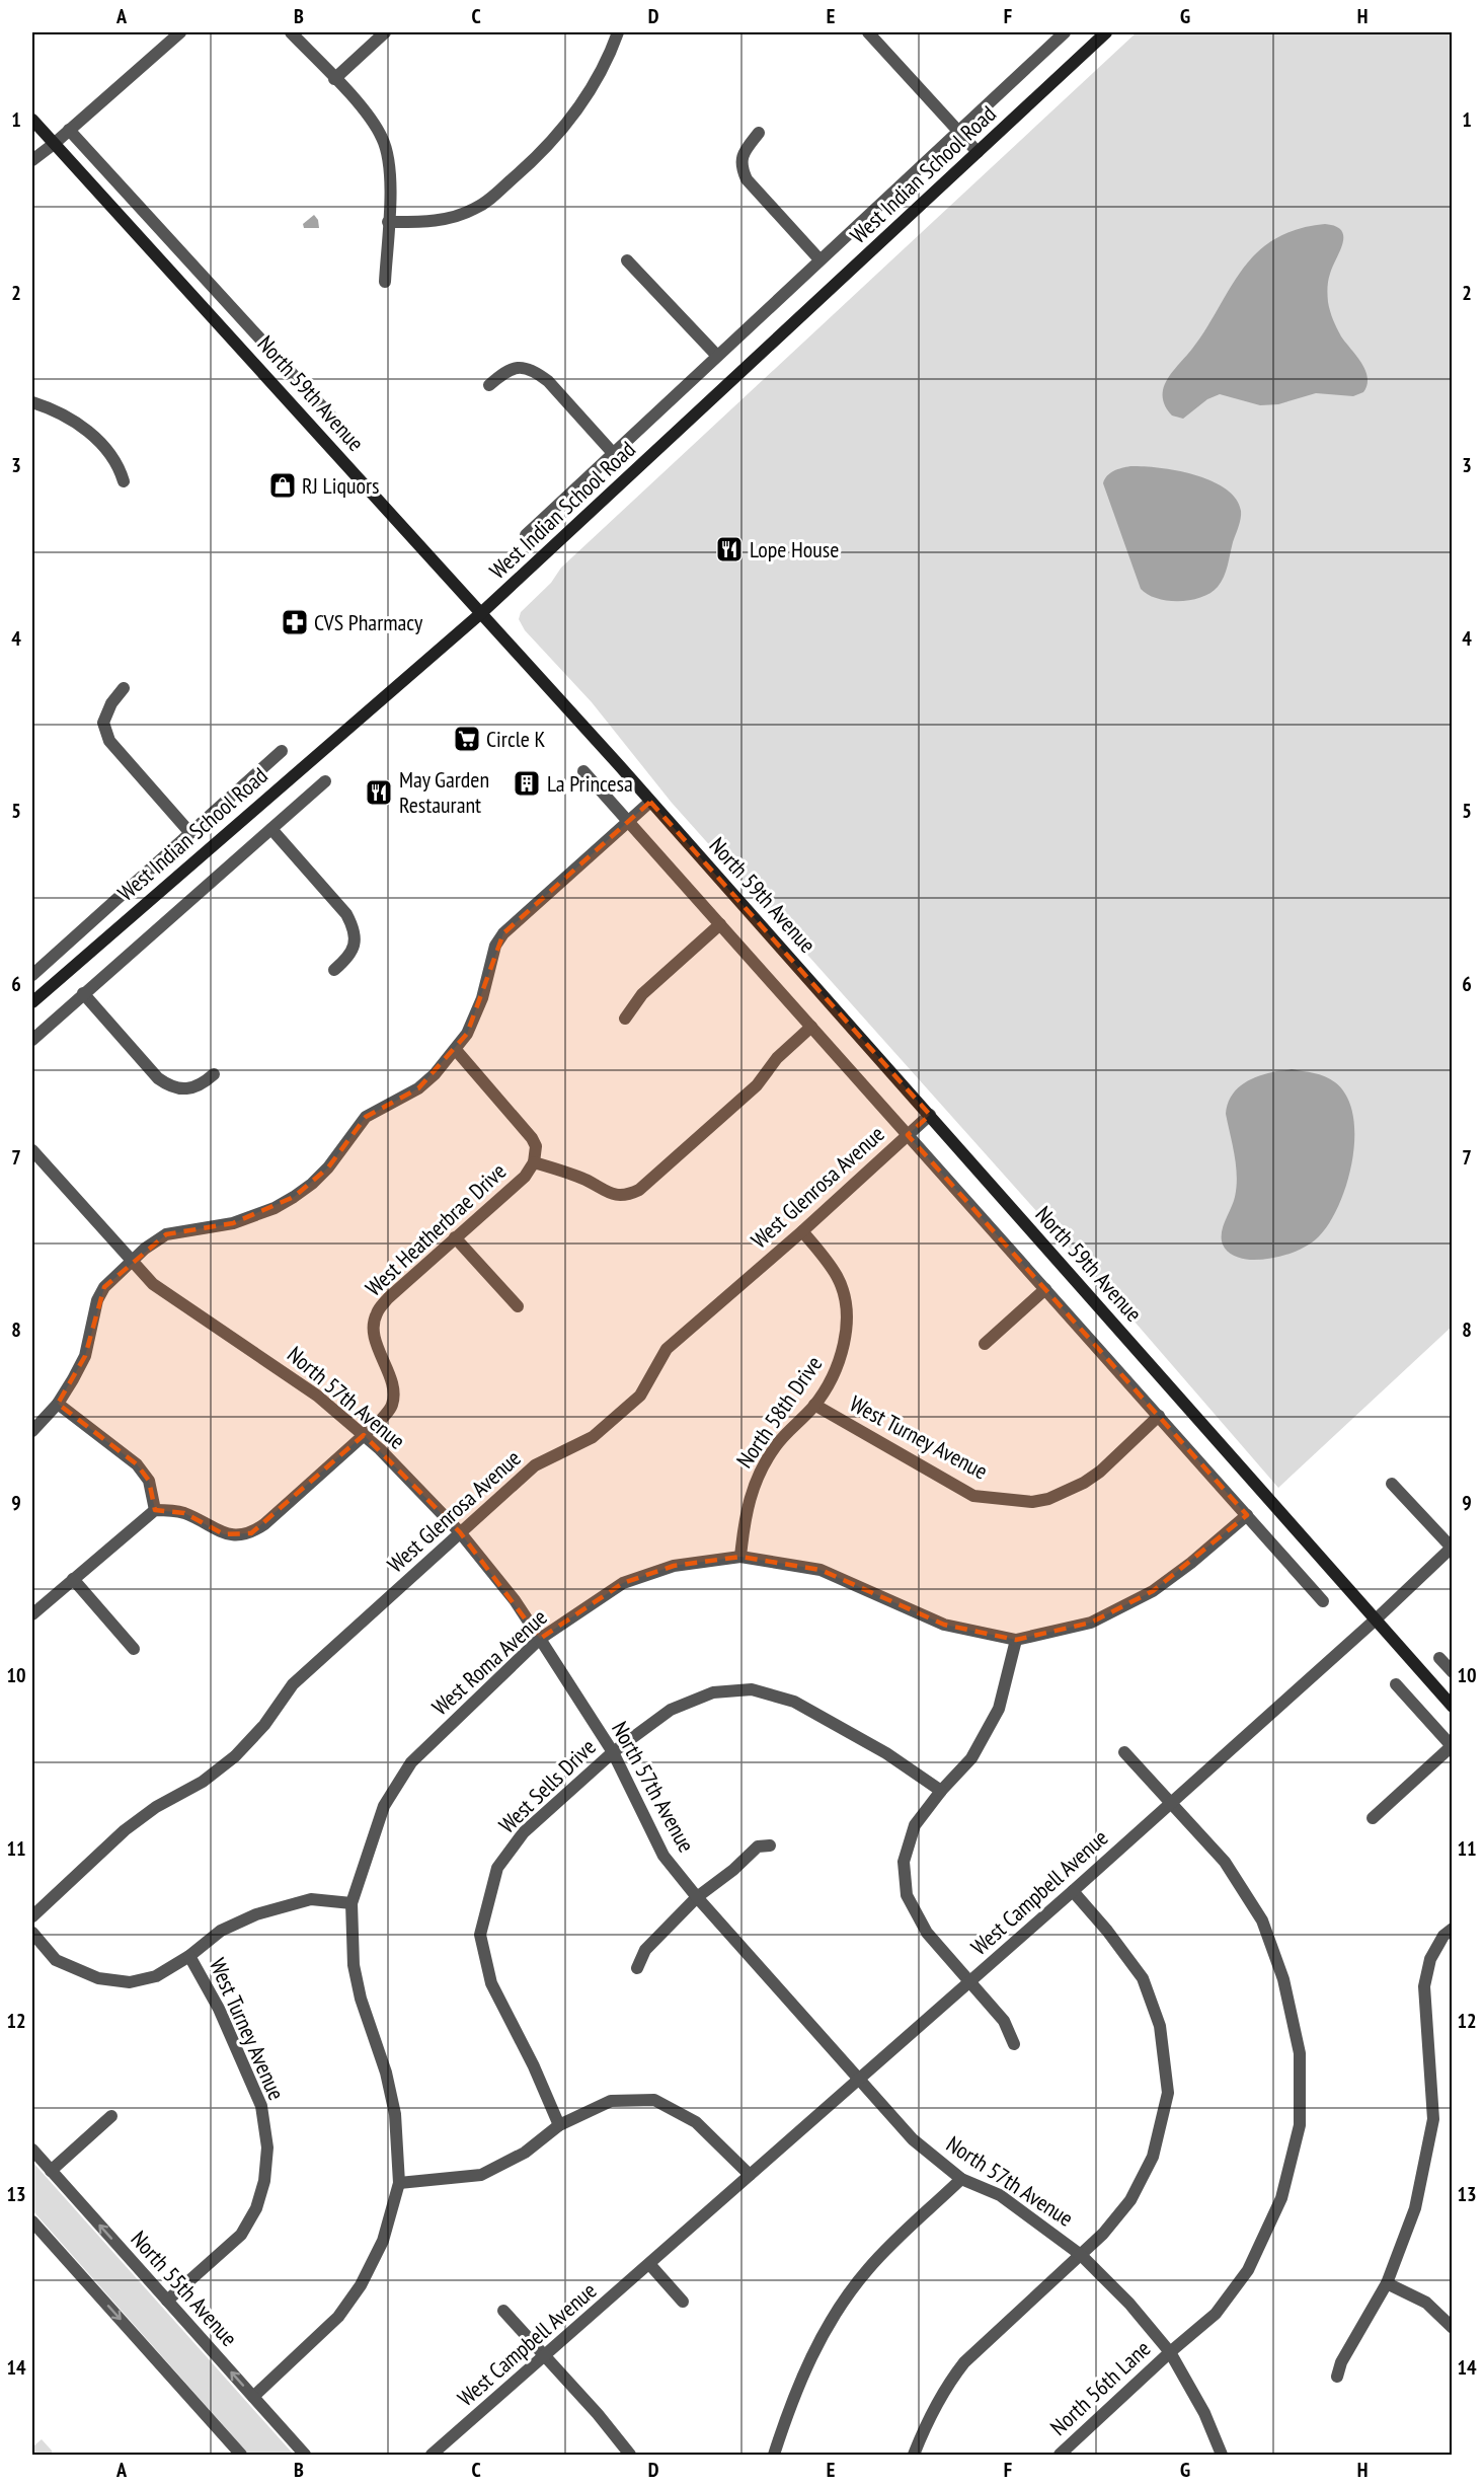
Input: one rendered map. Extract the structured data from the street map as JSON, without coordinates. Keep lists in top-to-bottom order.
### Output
{
  "streets": {
    "main road": ["West Indian School Road", "North 59th Avenue"],
    "street": [
      "West Glenrosa Avenue",
      "West Heatherbrae Drive",
      "North 57th Avenue",
      "North 58th Drive",
      "West Turney Avenue",
      "West Roma Avenue",
      "West Sells Drive",
      "West Campbell Avenue",
      "North 55th Avenue",
      "North 56th Lane"
    ]
  },
  "crossings": [
    ["West Indian School Road", "North 59th Avenue"],
    ["North 59th Avenue", "West Glenrosa Avenue"],
    ["North 59th Avenue", "West Campbell Avenue"],
    ["West Glenrosa Avenue", "North 57th Avenue"],
    ["West Glenrosa Avenue", "North 58th Drive"],
    ["West Heatherbrae Drive", "North 57th Avenue"],
    ["North 57th Avenue", "West Roma Avenue"],
    ["North 57th Avenue", "West Sells Drive"],
    ["North 57th Avenue", "West Campbell Avenue"],
    ["North 57th Avenue", "North 56th Lane"],
    ["North 58th Drive", "West Turney Avenue"],
    ["North 58th Drive", "West Roma Avenue"],
    ["West Turney Avenue", "North 55th Avenue"],
    ["West Roma Avenue", "North 55th Avenue"],
    ["West Campbell Avenue", "North 56th Lane"]
  ],
  "places": {
    "shop": ["RJ Liquors"],
    "restaurant": ["Lope House", "May Garden Restaurant"],
    "pharmacy": ["CVS Pharmacy"],
    "supermarket": ["Circle K"],
    "building": ["La Princesa"]
  },
  "grid": {
    "columns": [
      "A",
      "B",
      "C",
      "D",
      "E",
      "F",
      "G",
      "H"
    ],
    "rows": [
      "1",
      "2",
      "3",
      "4",
      "5",
      "6",
      "7",
      "8",
      "9",
      "10",
      "11",
      "12",
      "13",
      "14"
    ]
  }
}
